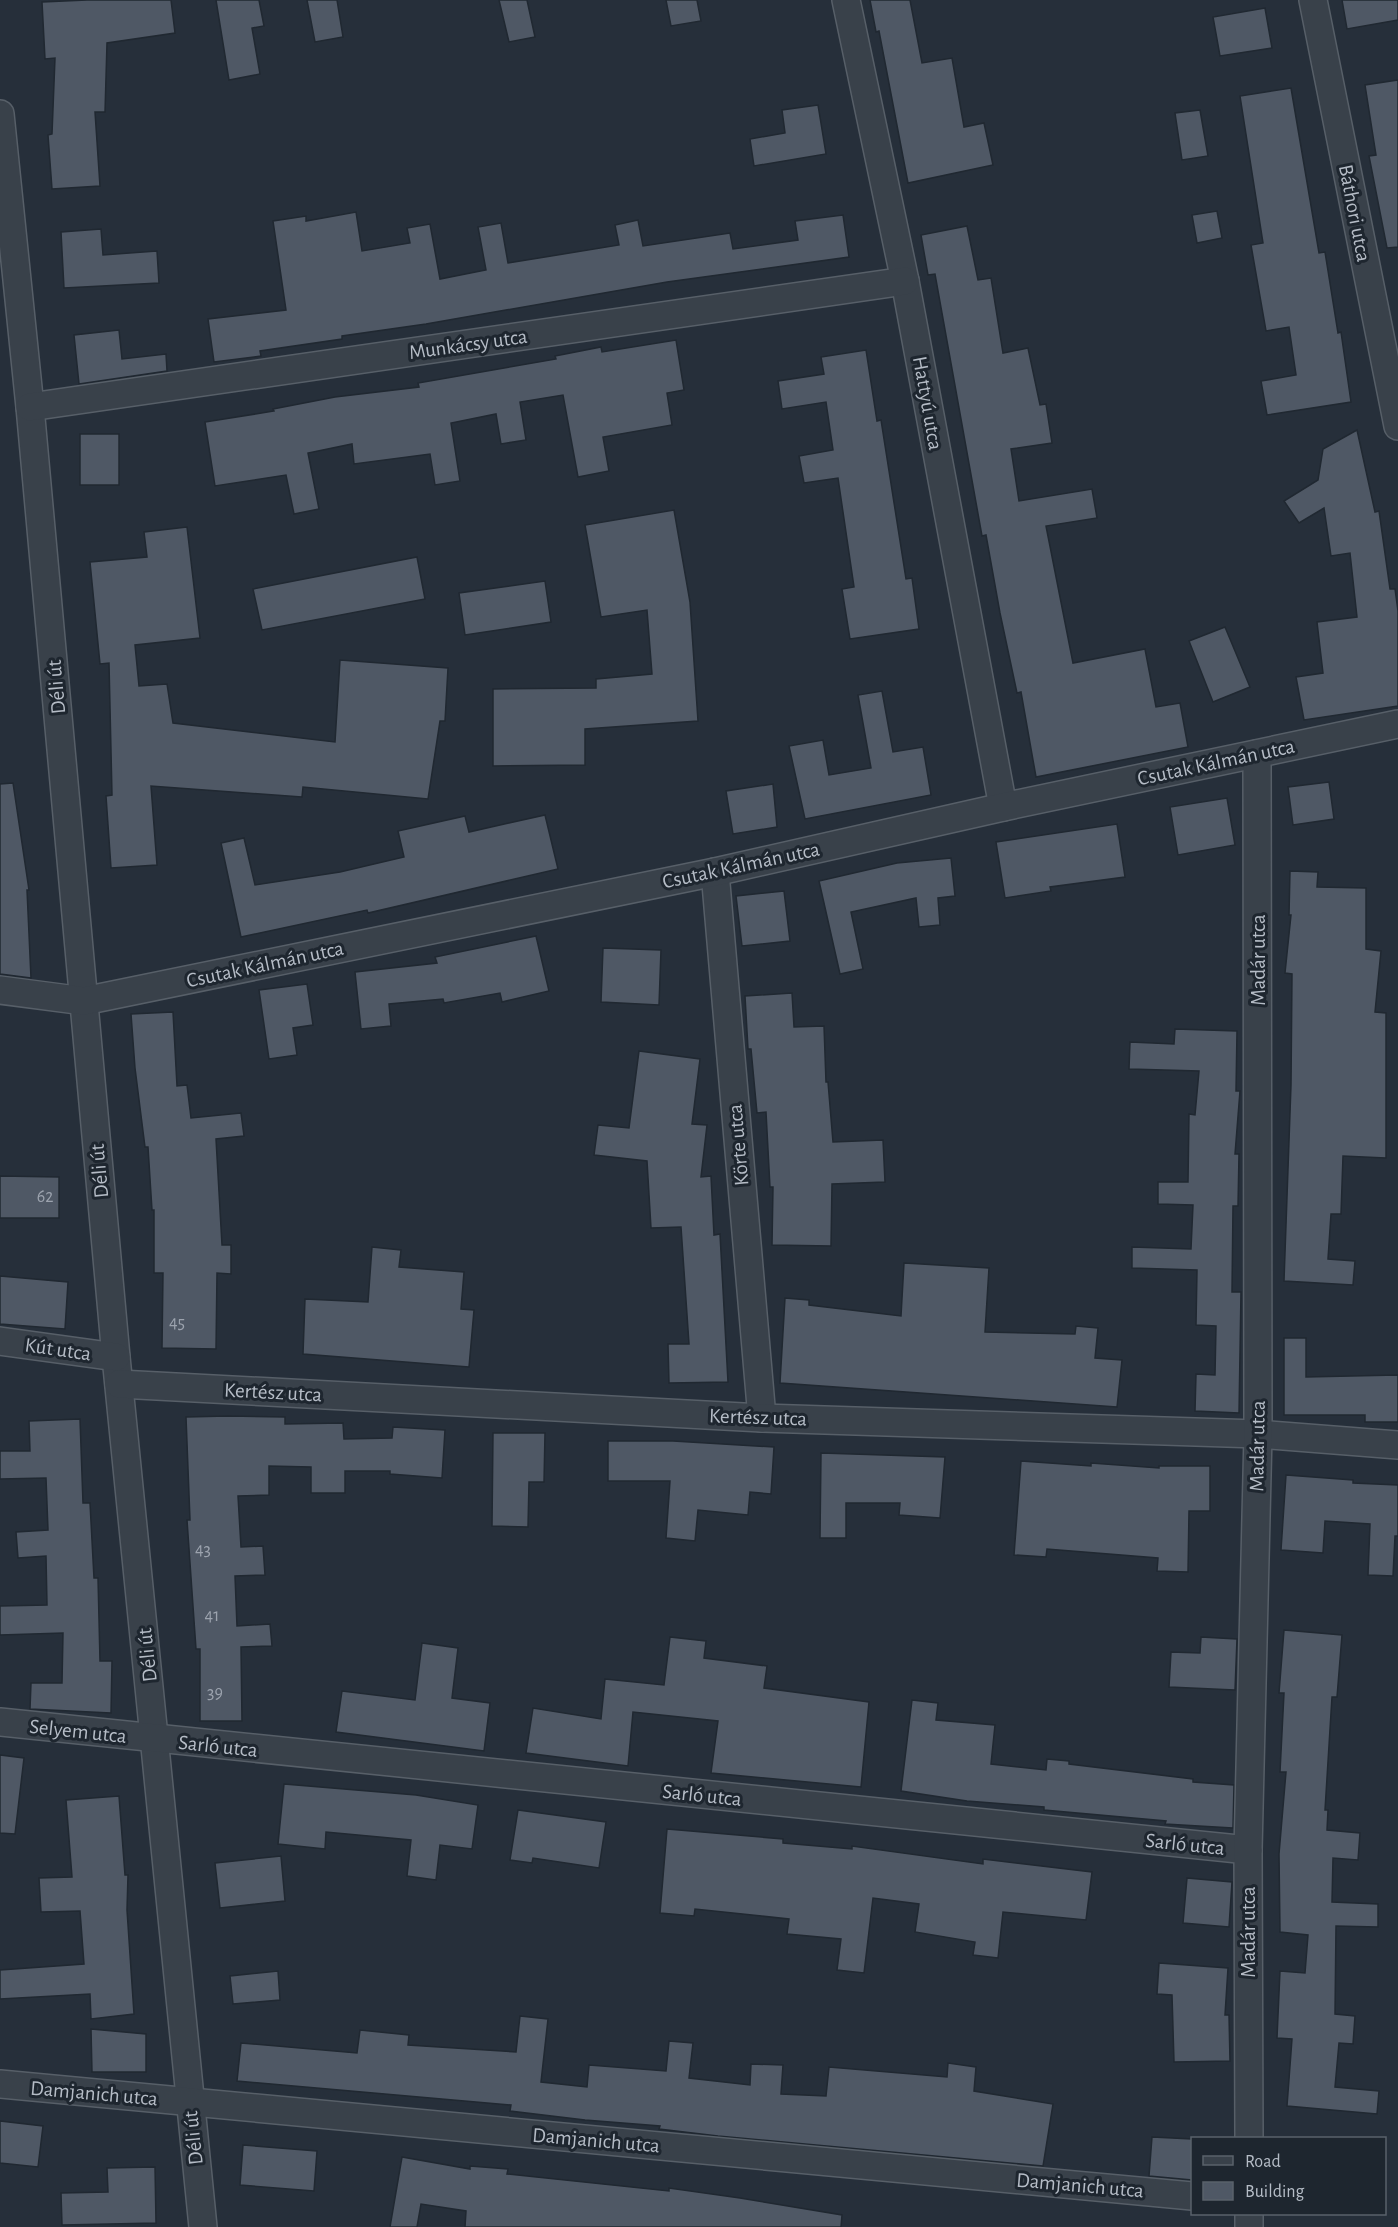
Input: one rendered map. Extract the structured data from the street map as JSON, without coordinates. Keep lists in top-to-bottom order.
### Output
{
  "streets": {
    "street": [
      "Báthori utca",
      "Munkácsy utca",
      "Hattyú utca",
      "Déli út",
      "Csutak Kálmán utca",
      "Madár utca",
      "Körte utca",
      "Kút utca",
      "Kertész utca",
      "Selyem utca",
      "Sarló utca",
      "Damjanich utca"
    ]
  },
  "crossings": [
    ["Munkácsy utca", "Hattyú utca"],
    ["Munkácsy utca", "Déli út"],
    ["Hattyú utca", "Csutak Kálmán utca"],
    ["Déli út", "Csutak Kálmán utca"],
    ["Déli út", "Kút utca"],
    ["Déli út", "Kertész utca"],
    ["Déli út", "Selyem utca"],
    ["Déli út", "Sarló utca"],
    ["Déli út", "Damjanich utca"],
    ["Csutak Kálmán utca", "Madár utca"],
    ["Csutak Kálmán utca", "Körte utca"],
    ["Madár utca", "Kertész utca"],
    ["Madár utca", "Sarló utca"],
    ["Körte utca", "Kertész utca"],
    ["Selyem utca", "Sarló utca"]
  ],
  "house_numbers": [
    "62",
    "45",
    "43",
    "41",
    "39"
  ],
  "legend": ["Road", "Building"]
}
